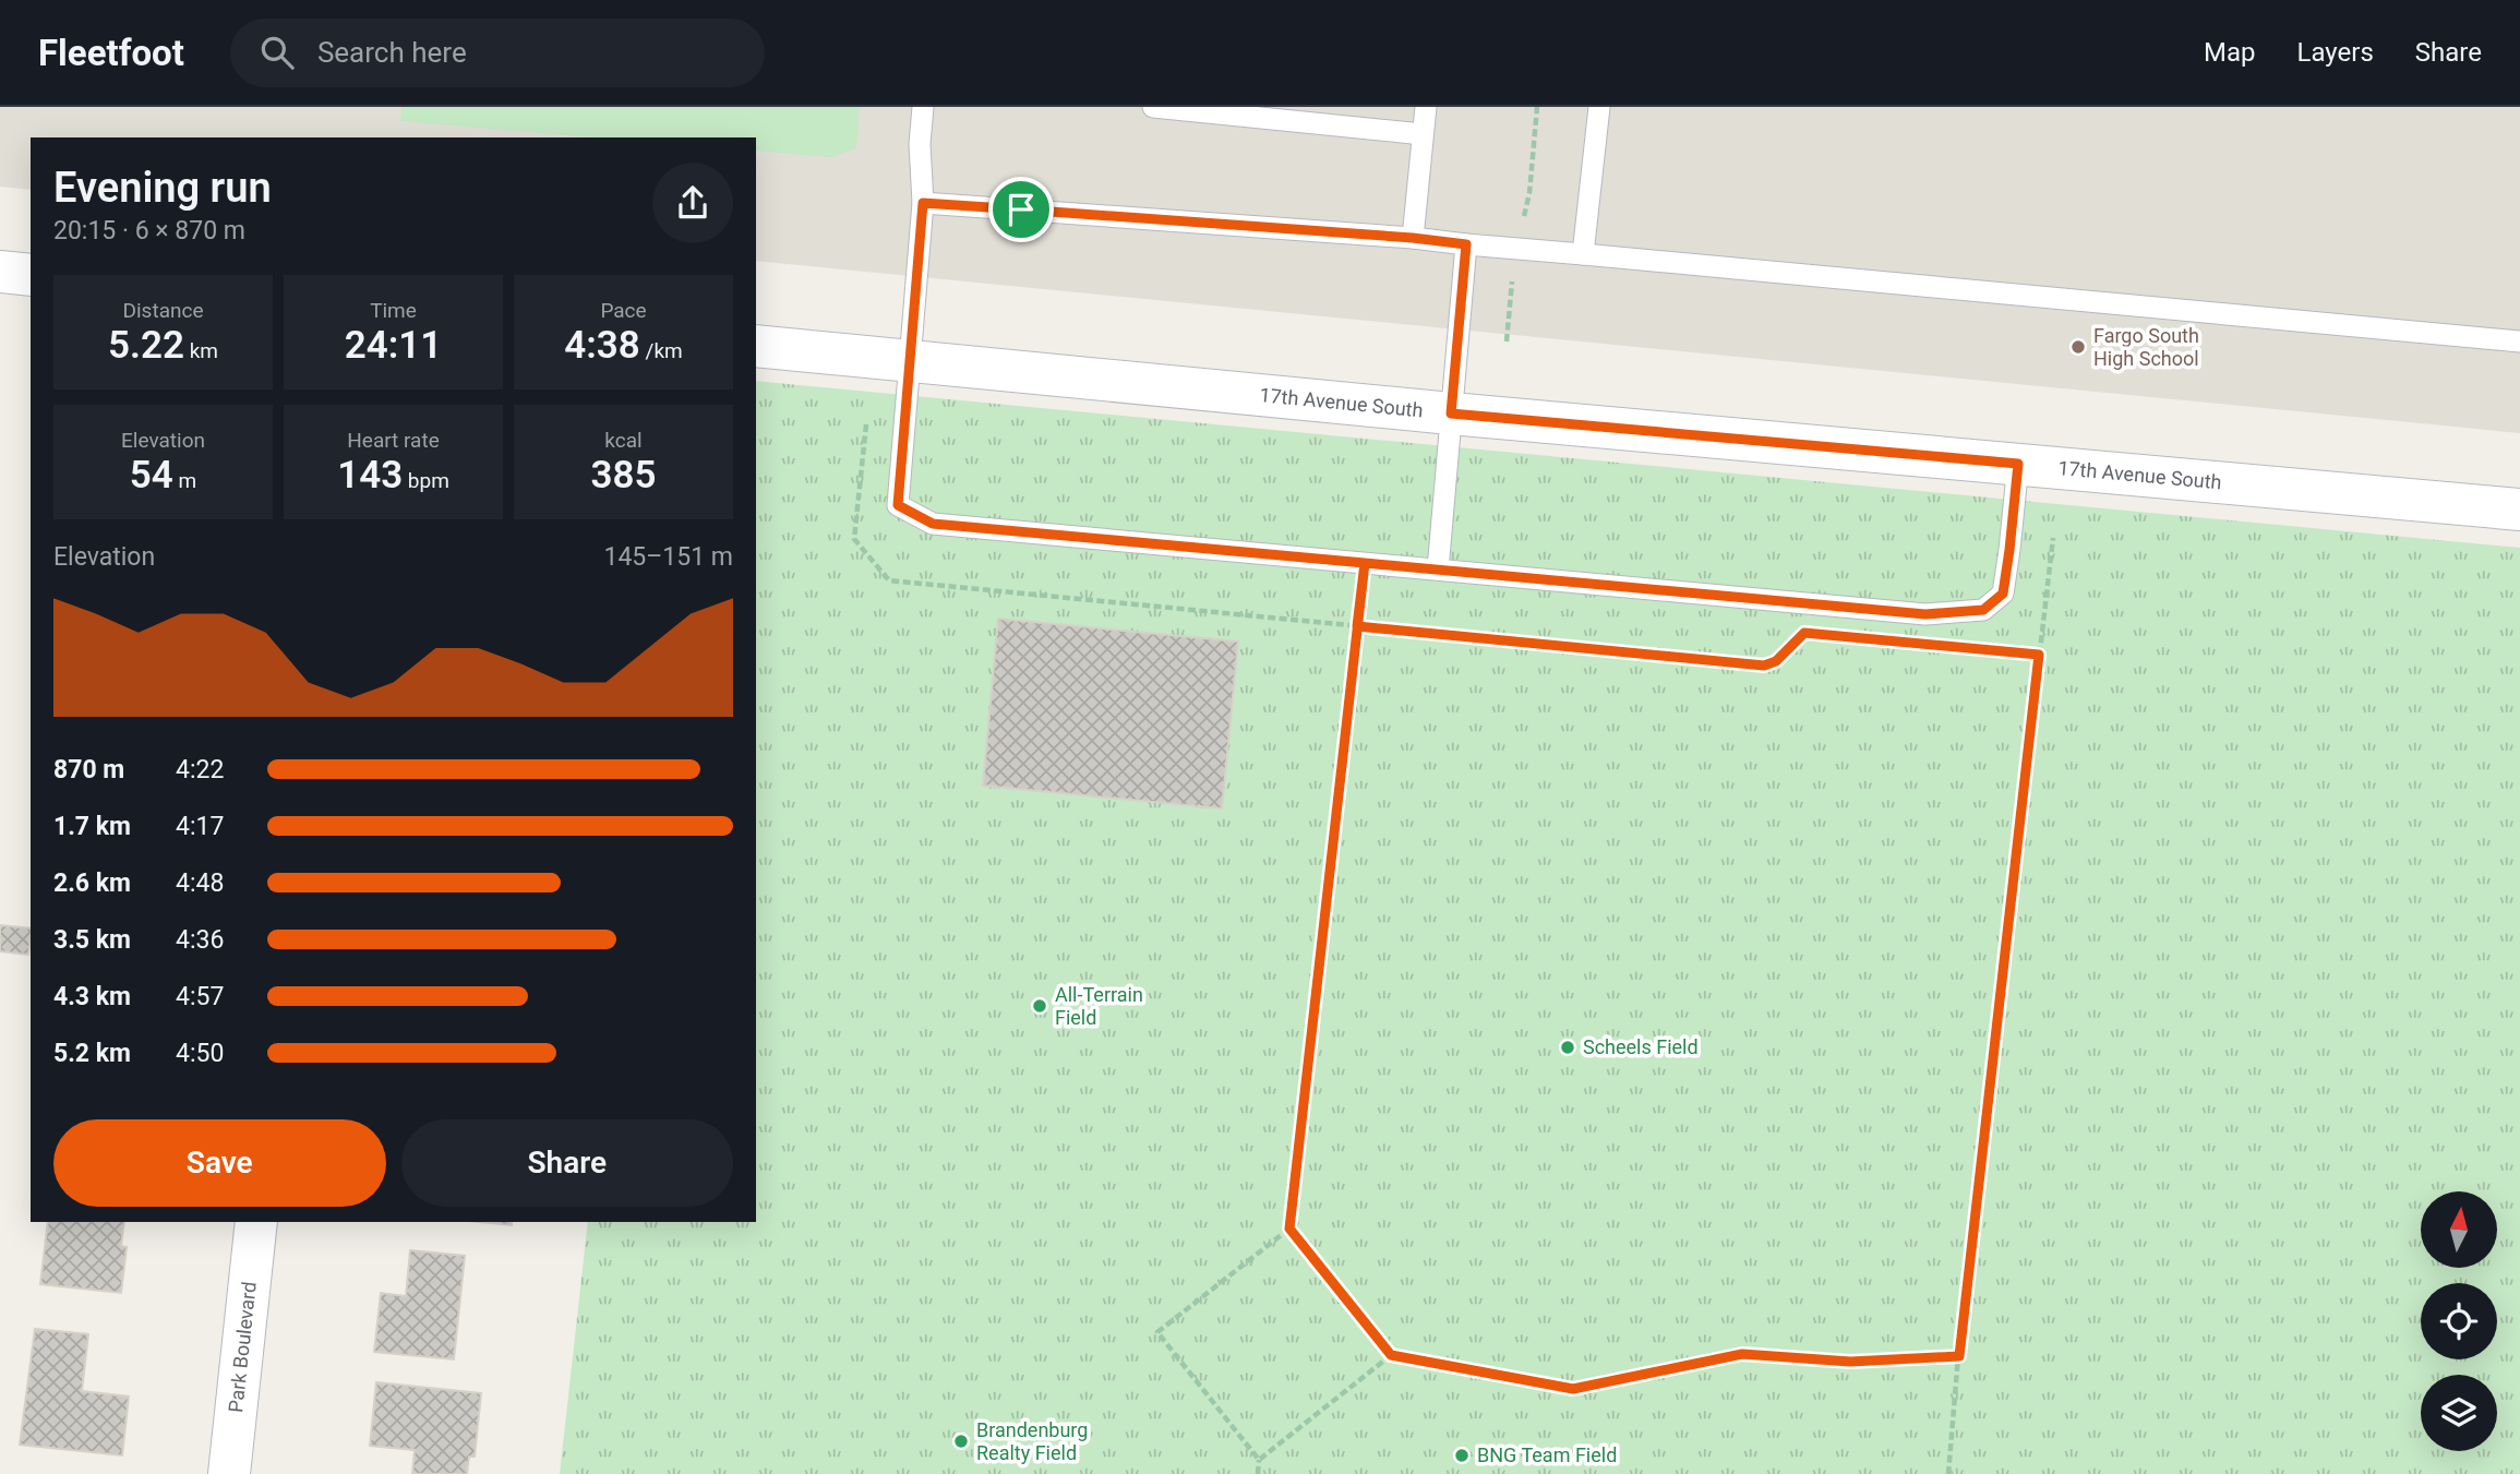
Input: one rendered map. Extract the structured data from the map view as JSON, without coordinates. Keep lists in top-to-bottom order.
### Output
{
  "streets": {
    "street": ["17th Avenue South", "Park Boulevard"]
  },
  "places": [
    "Fargo South High School",
    "All-Terrain Field",
    "Scheels Field",
    "Brandenburg Realty Field",
    "BNG Team Field"
  ],
  "north": "top",
  "page": {
    "header": "Fleetfoot",
    "search": "Search here",
    "nav": ["Map", "Layers", "Share"],
    "heading": ["Evening run", "20:15 · 6 × 870 m"],
    "stats": [
      ["Distance", "5.22 km"],
      ["Time", "24:11"],
      ["Pace", "4:38 /km"],
      ["Elevation", "54 m"],
      ["Heart rate", "143 bpm"],
      ["kcal", "385"]
    ],
    "chart": ["Elevation", "145–151 m"],
    "list": [
      {
        "name": "870 m",
        "note": "4:22"
      },
      {
        "name": "1.7 km",
        "note": "4:17"
      },
      {
        "name": "2.6 km",
        "note": "4:48"
      },
      {
        "name": "3.5 km",
        "note": "4:36"
      },
      {
        "name": "4.3 km",
        "note": "4:57"
      },
      {
        "name": "5.2 km",
        "note": "4:50"
      }
    ],
    "buttons": ["Save", "Share"]
  }
}
